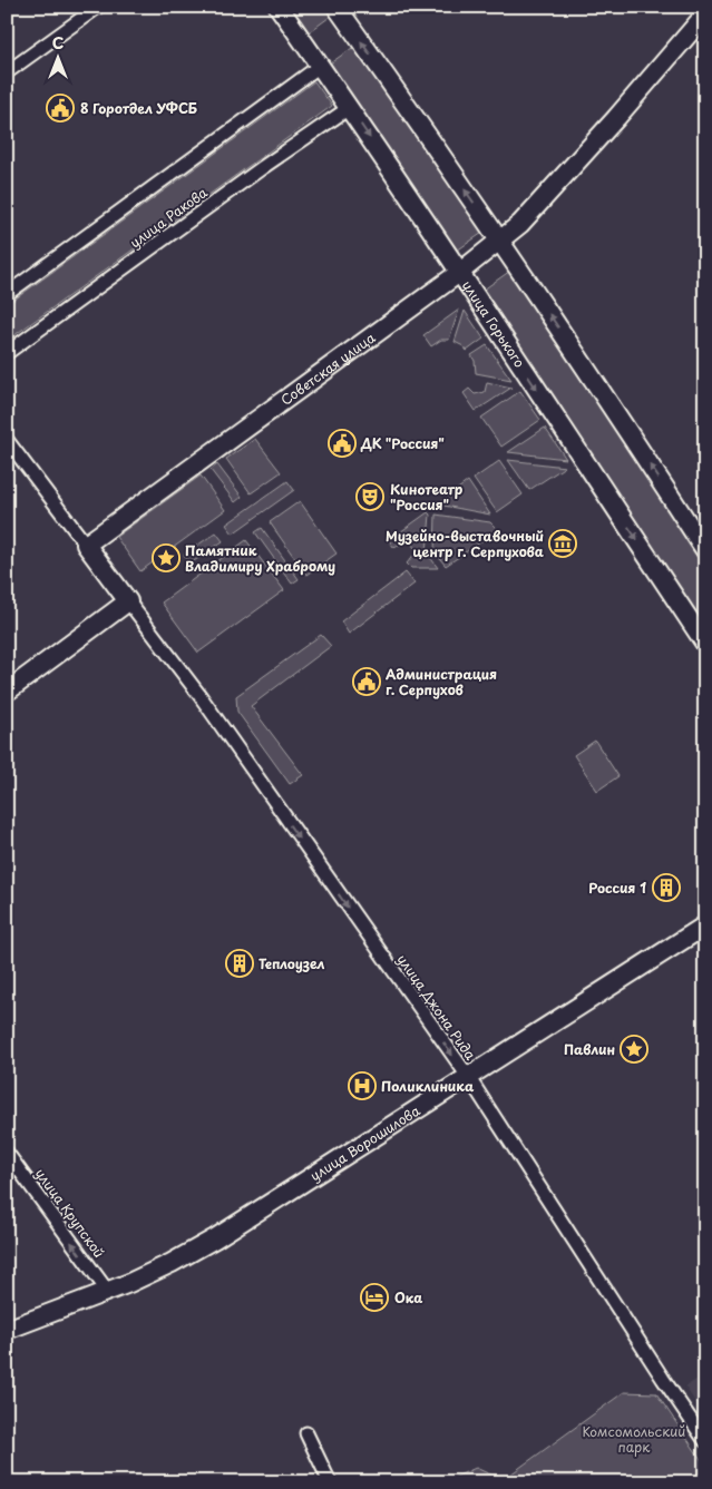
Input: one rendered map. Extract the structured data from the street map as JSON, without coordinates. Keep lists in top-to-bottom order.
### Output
{
  "streets": {
    "street": [
      "улица Ракова",
      "улица Горького",
      "Советская улица",
      "улица Джона Рида",
      "улица Ворошилова",
      "улица Крупской"
    ]
  },
  "crossings": [
    ["улица Ракова", "улица Горького"],
    ["улица Горького", "Советская улица"],
    ["улица Джона Рида", "улица Ворошилова"],
    ["улица Ворошилова", "улица Крупской"]
  ],
  "one_way": ["улица Джона Рида", "улица Крупской"],
  "parks": ["Комсомольский парк"],
  "places": {
    "public building": ["8 Горотдел УФСБ", "ДК \"Россия\"", "Администрация г. Серпухов"],
    "theatre": ["Кинотеатр \"Россия\""],
    "museum": ["Музейно-выставочный центр г. Серпухова"],
    "place": ["Памятник Владимиру Храброму", "Павлин"],
    "building": ["Россия 1", "Теплоузел"],
    "hospital": ["Поликлиника"],
    "hotel": ["Ока"]
  },
  "north": "top"
}
